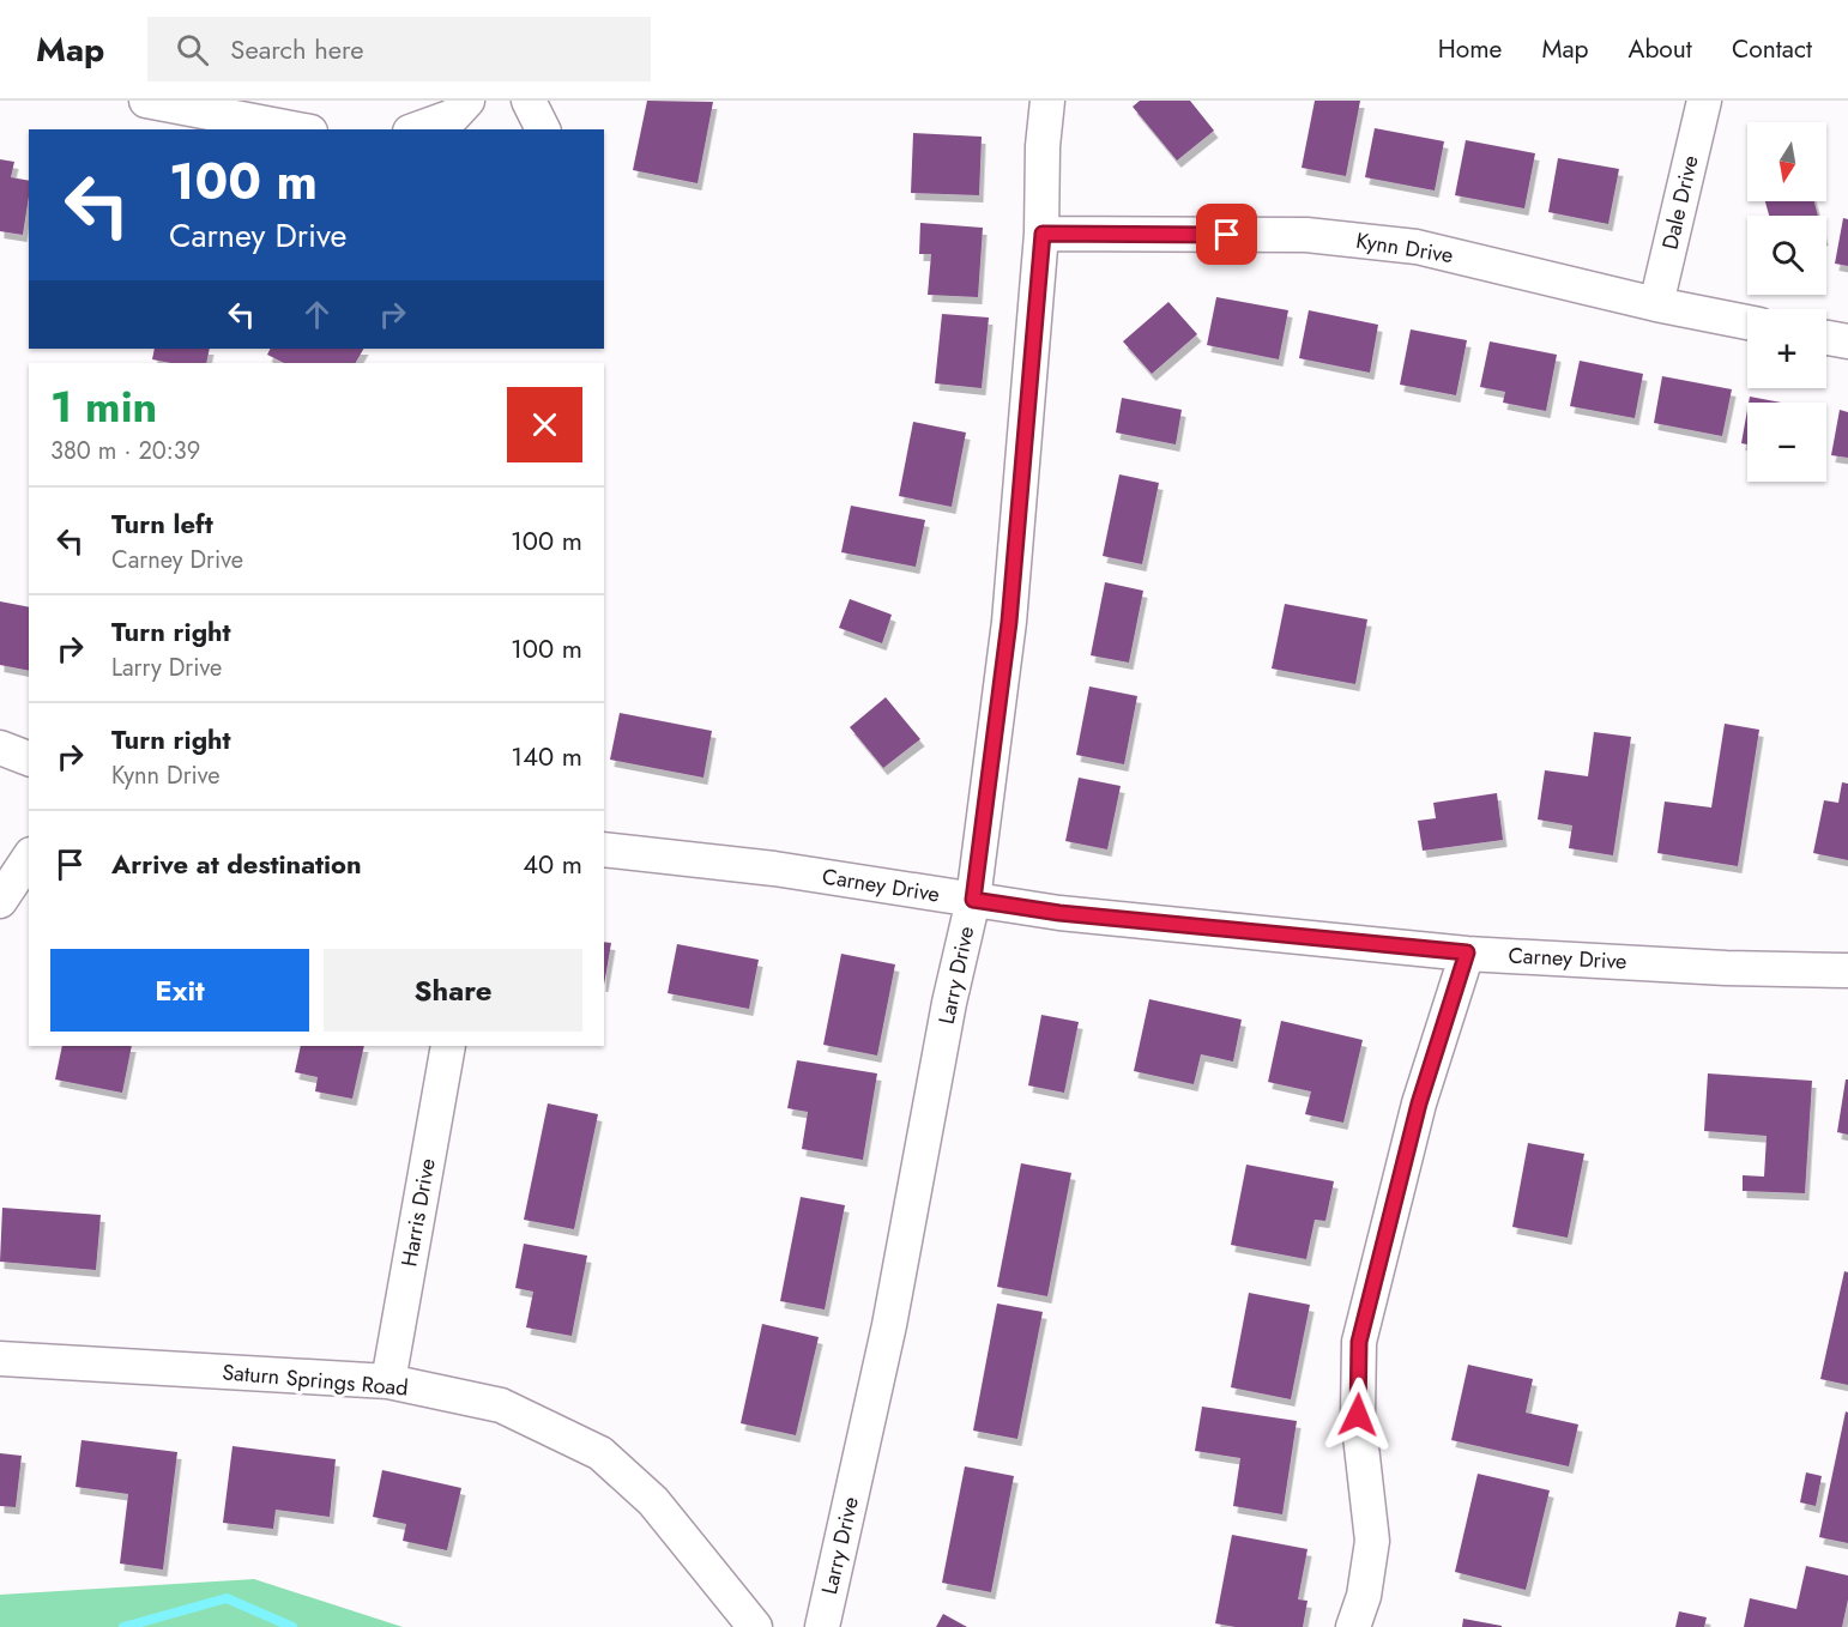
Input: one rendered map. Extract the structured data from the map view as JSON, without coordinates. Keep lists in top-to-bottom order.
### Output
{
  "streets": {
    "street": [
      "Dale Drive",
      "Kynn Drive",
      "Carney Drive",
      "Larry Drive",
      "Harris Drive",
      "Saturn Springs Road"
    ]
  },
  "crossings": [
    ["Dale Drive", "Kynn Drive"],
    ["Kynn Drive", "Larry Drive"],
    ["Carney Drive", "Larry Drive"],
    ["Harris Drive", "Saturn Springs Road"]
  ],
  "north": "bottom",
  "page": {
    "header": "Map",
    "search": "Search here",
    "nav": [
      "Home",
      "Map",
      "About",
      "Contact"
    ],
    "map_buttons": ["+", "−"],
    "turn": ["100 m", "Carney Drive"],
    "heading": ["1 min", "380 m · 20:39"],
    "list": [
      {
        "name": "Turn left",
        "note": "Carney Drive",
        "value": "100 m"
      },
      {
        "name": "Turn right",
        "note": "Larry Drive",
        "value": "100 m"
      },
      {
        "name": "Turn right",
        "note": "Kynn Drive",
        "value": "140 m"
      },
      {
        "name": "Arrive at destination",
        "value": "40 m"
      }
    ],
    "buttons": ["Exit", "Share"]
  }
}
